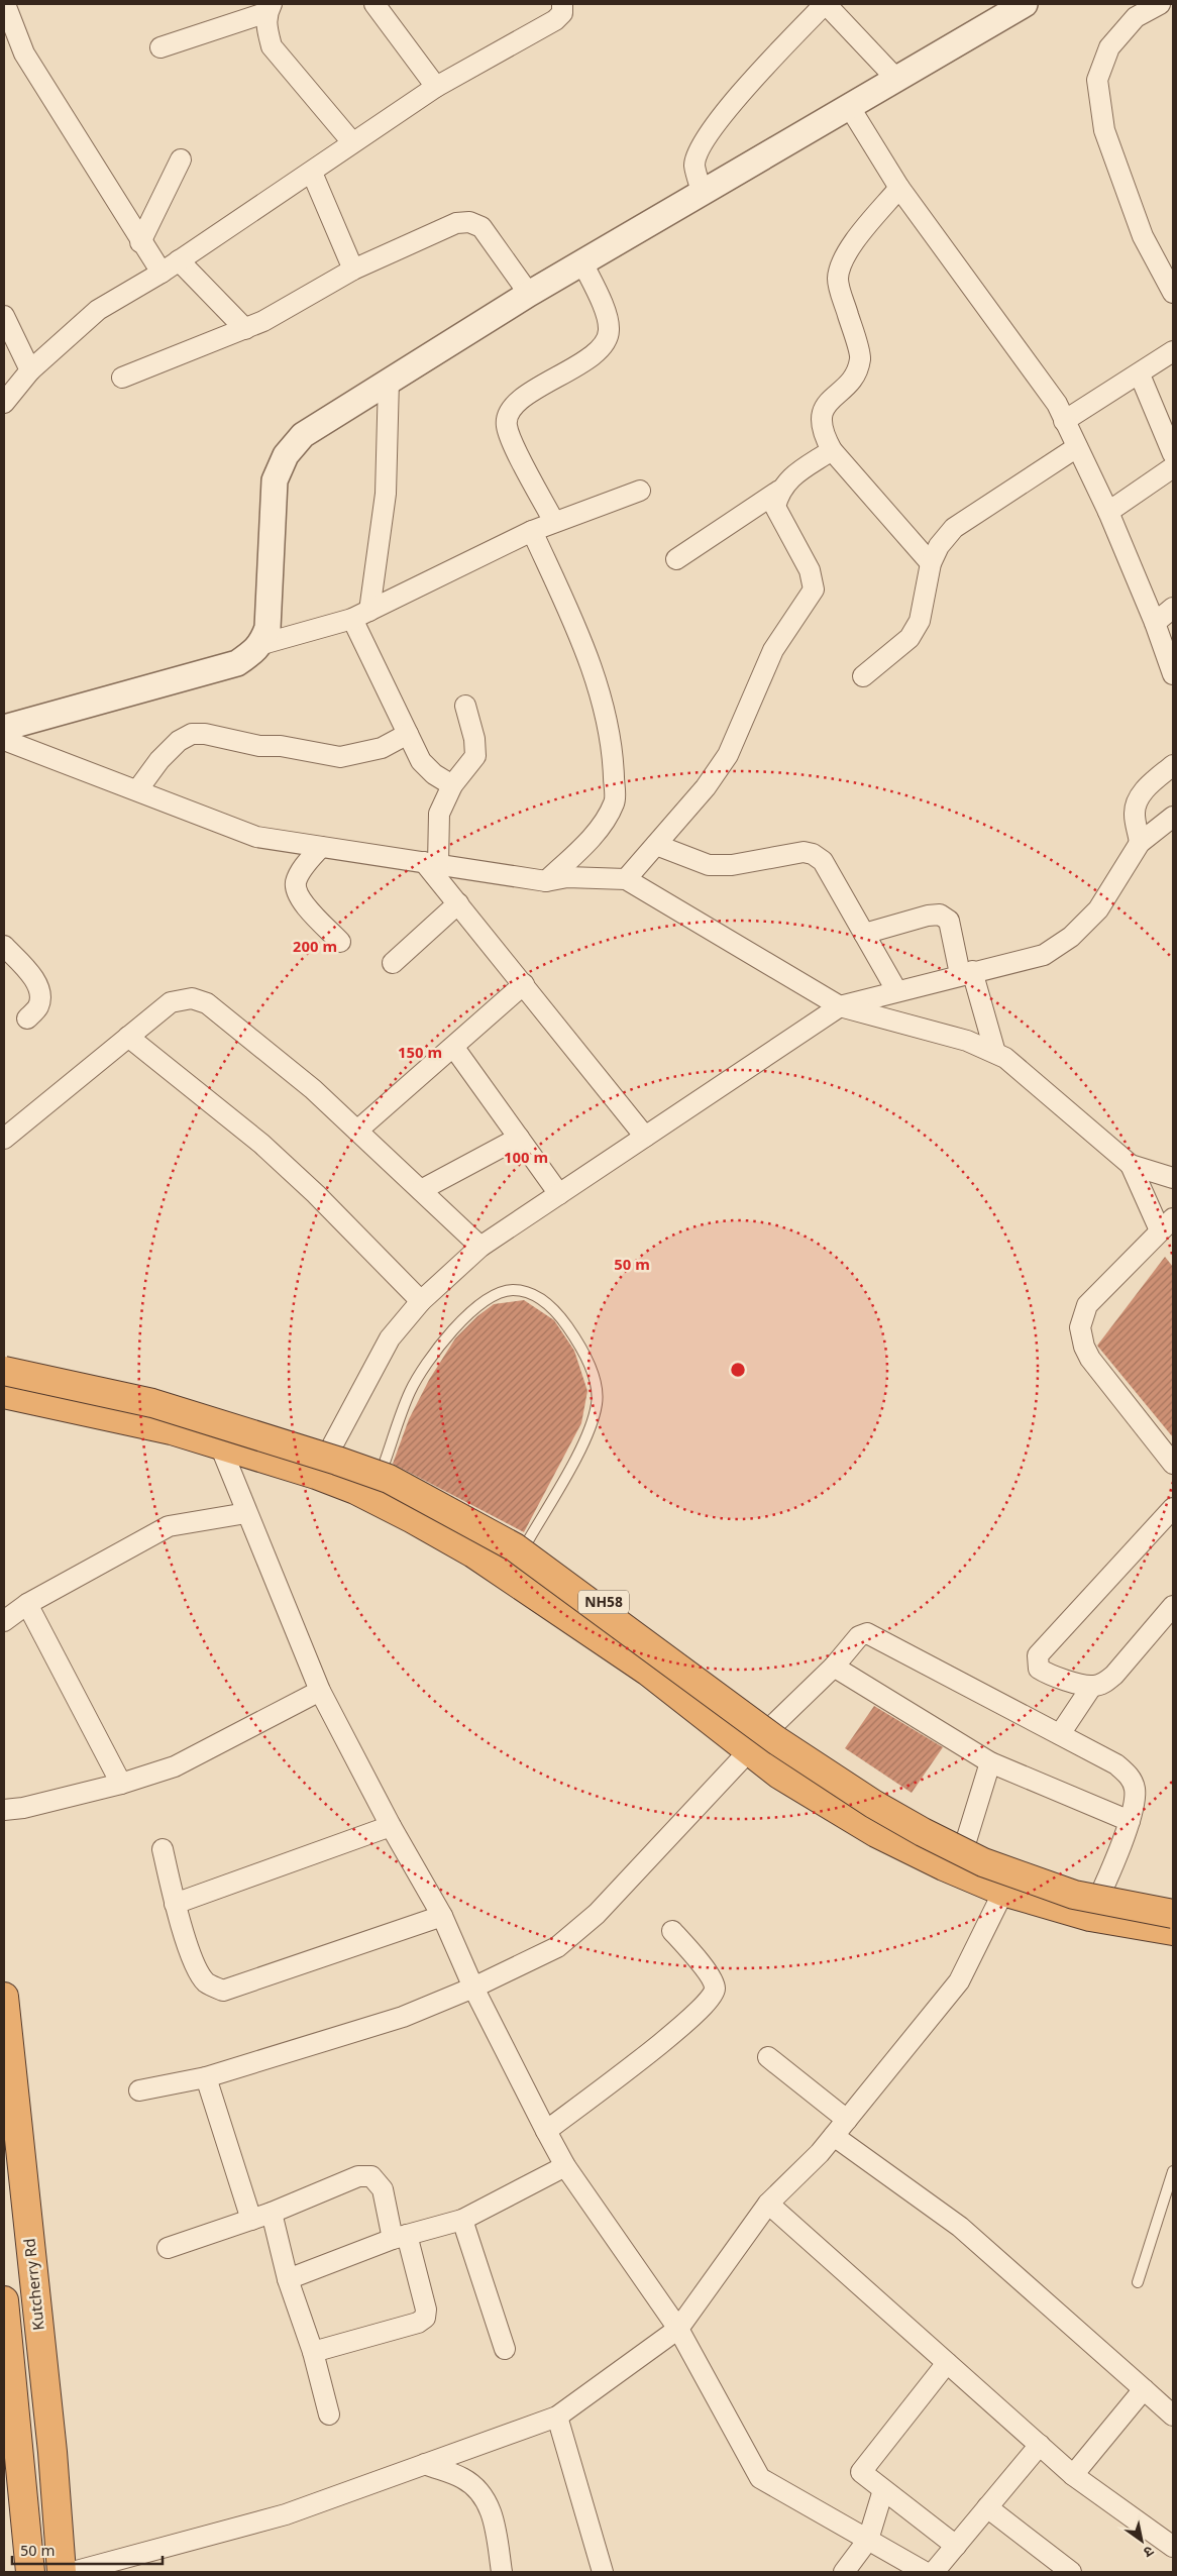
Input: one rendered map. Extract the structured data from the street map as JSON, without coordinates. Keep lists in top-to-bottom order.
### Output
{
  "streets": {
    "highway": ["NH58", "Kutcherry Rd"]
  },
  "scale_bar": "50 m",
  "north": "bottom right",
  "rings": [
    "200 m",
    "150 m",
    "100 m",
    "50 m"
  ]
}
